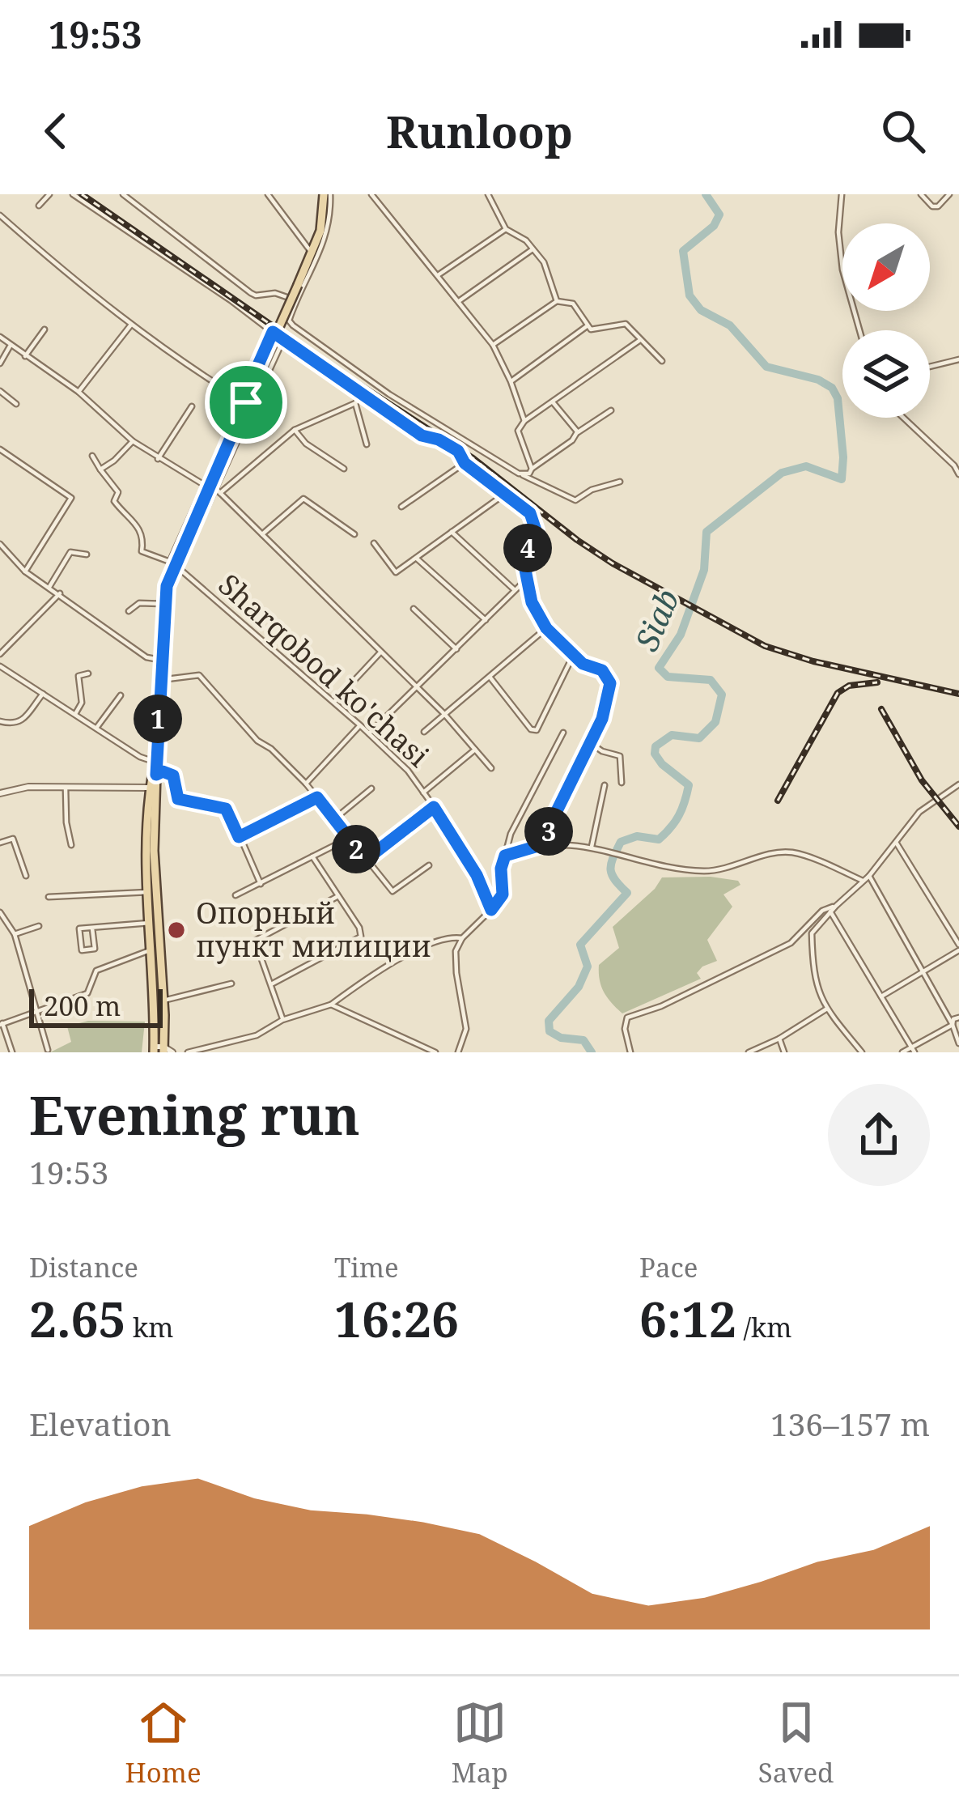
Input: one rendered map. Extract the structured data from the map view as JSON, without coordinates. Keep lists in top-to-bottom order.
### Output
{
  "streets": {
    "street": ["Sharqobod ko'chasi"]
  },
  "water": ["Siab"],
  "places": ["Опорный пункт милиции"],
  "scale_bar": "200 m",
  "north": "bottom left",
  "page": {
    "status": "19:53",
    "header": "Runloop",
    "pins": [
      "4",
      "1",
      "3",
      "2"
    ],
    "scale": "200 m",
    "heading": ["Evening run", "19:53"],
    "stats": [
      ["Distance", "2.65 km"],
      ["Time", "16:26"],
      ["Pace", "6:12 /km"]
    ],
    "chart": ["Elevation", "136–157 m"],
    "tabs": ["Home", "Map", "Saved"]
  }
}
